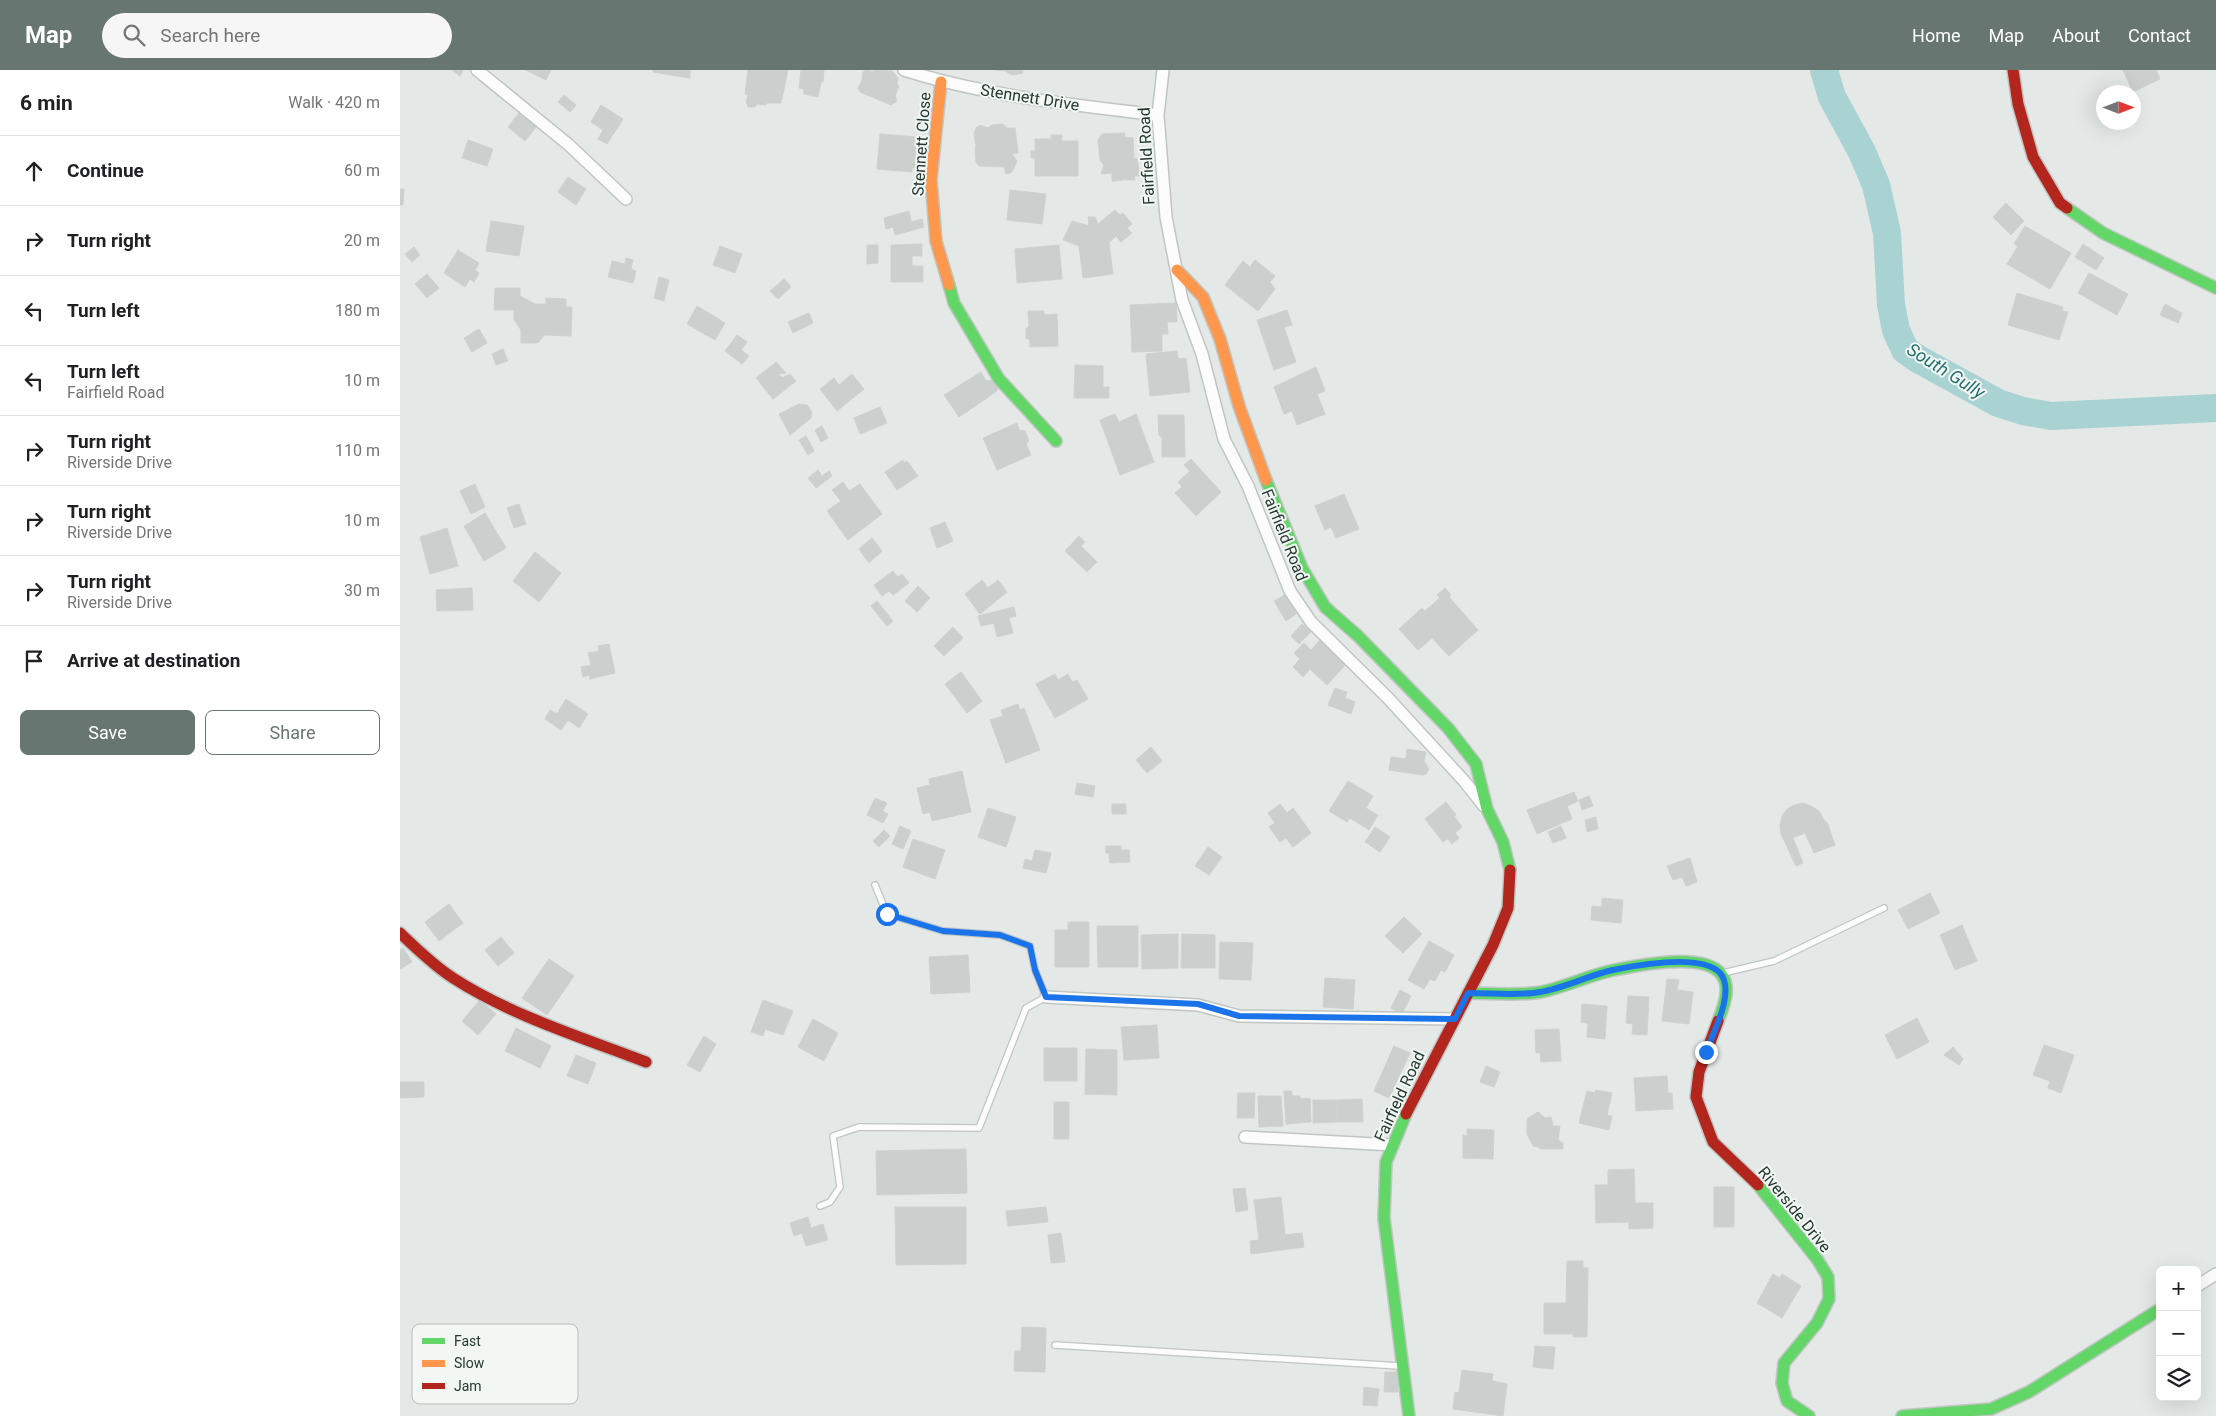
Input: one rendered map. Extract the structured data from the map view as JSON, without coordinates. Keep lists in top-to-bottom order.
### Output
{
  "streets": {
    "street": [
      "Stennett Drive",
      "Stennett Close",
      "Fairfield Road",
      "Riverside Drive"
    ]
  },
  "crossings": [
    ["Stennett Drive", "Stennett Close"],
    ["Stennett Drive", "Fairfield Road"]
  ],
  "water": ["South Gully"],
  "legend": ["Fast", "Slow", "Jam"],
  "north": "right",
  "page": {
    "header": "Map",
    "search": "Search here",
    "nav": [
      "Home",
      "Map",
      "About",
      "Contact"
    ],
    "heading": ["6 min", "Walk · 420 m"],
    "list": [
      ["Continue", "60 m"],
      ["Turn right", "20 m"],
      ["Turn left", "180 m"],
      ["Turn left", "Fairfield Road", "10 m"],
      ["Turn right", "Riverside Drive", "110 m"],
      ["Turn right", "Riverside Drive", "10 m"],
      ["Turn right", "Riverside Drive", "30 m"],
      "Arrive at destination"
    ],
    "buttons": ["Save", "Share"],
    "map_buttons": ["+", "−"]
  }
}
